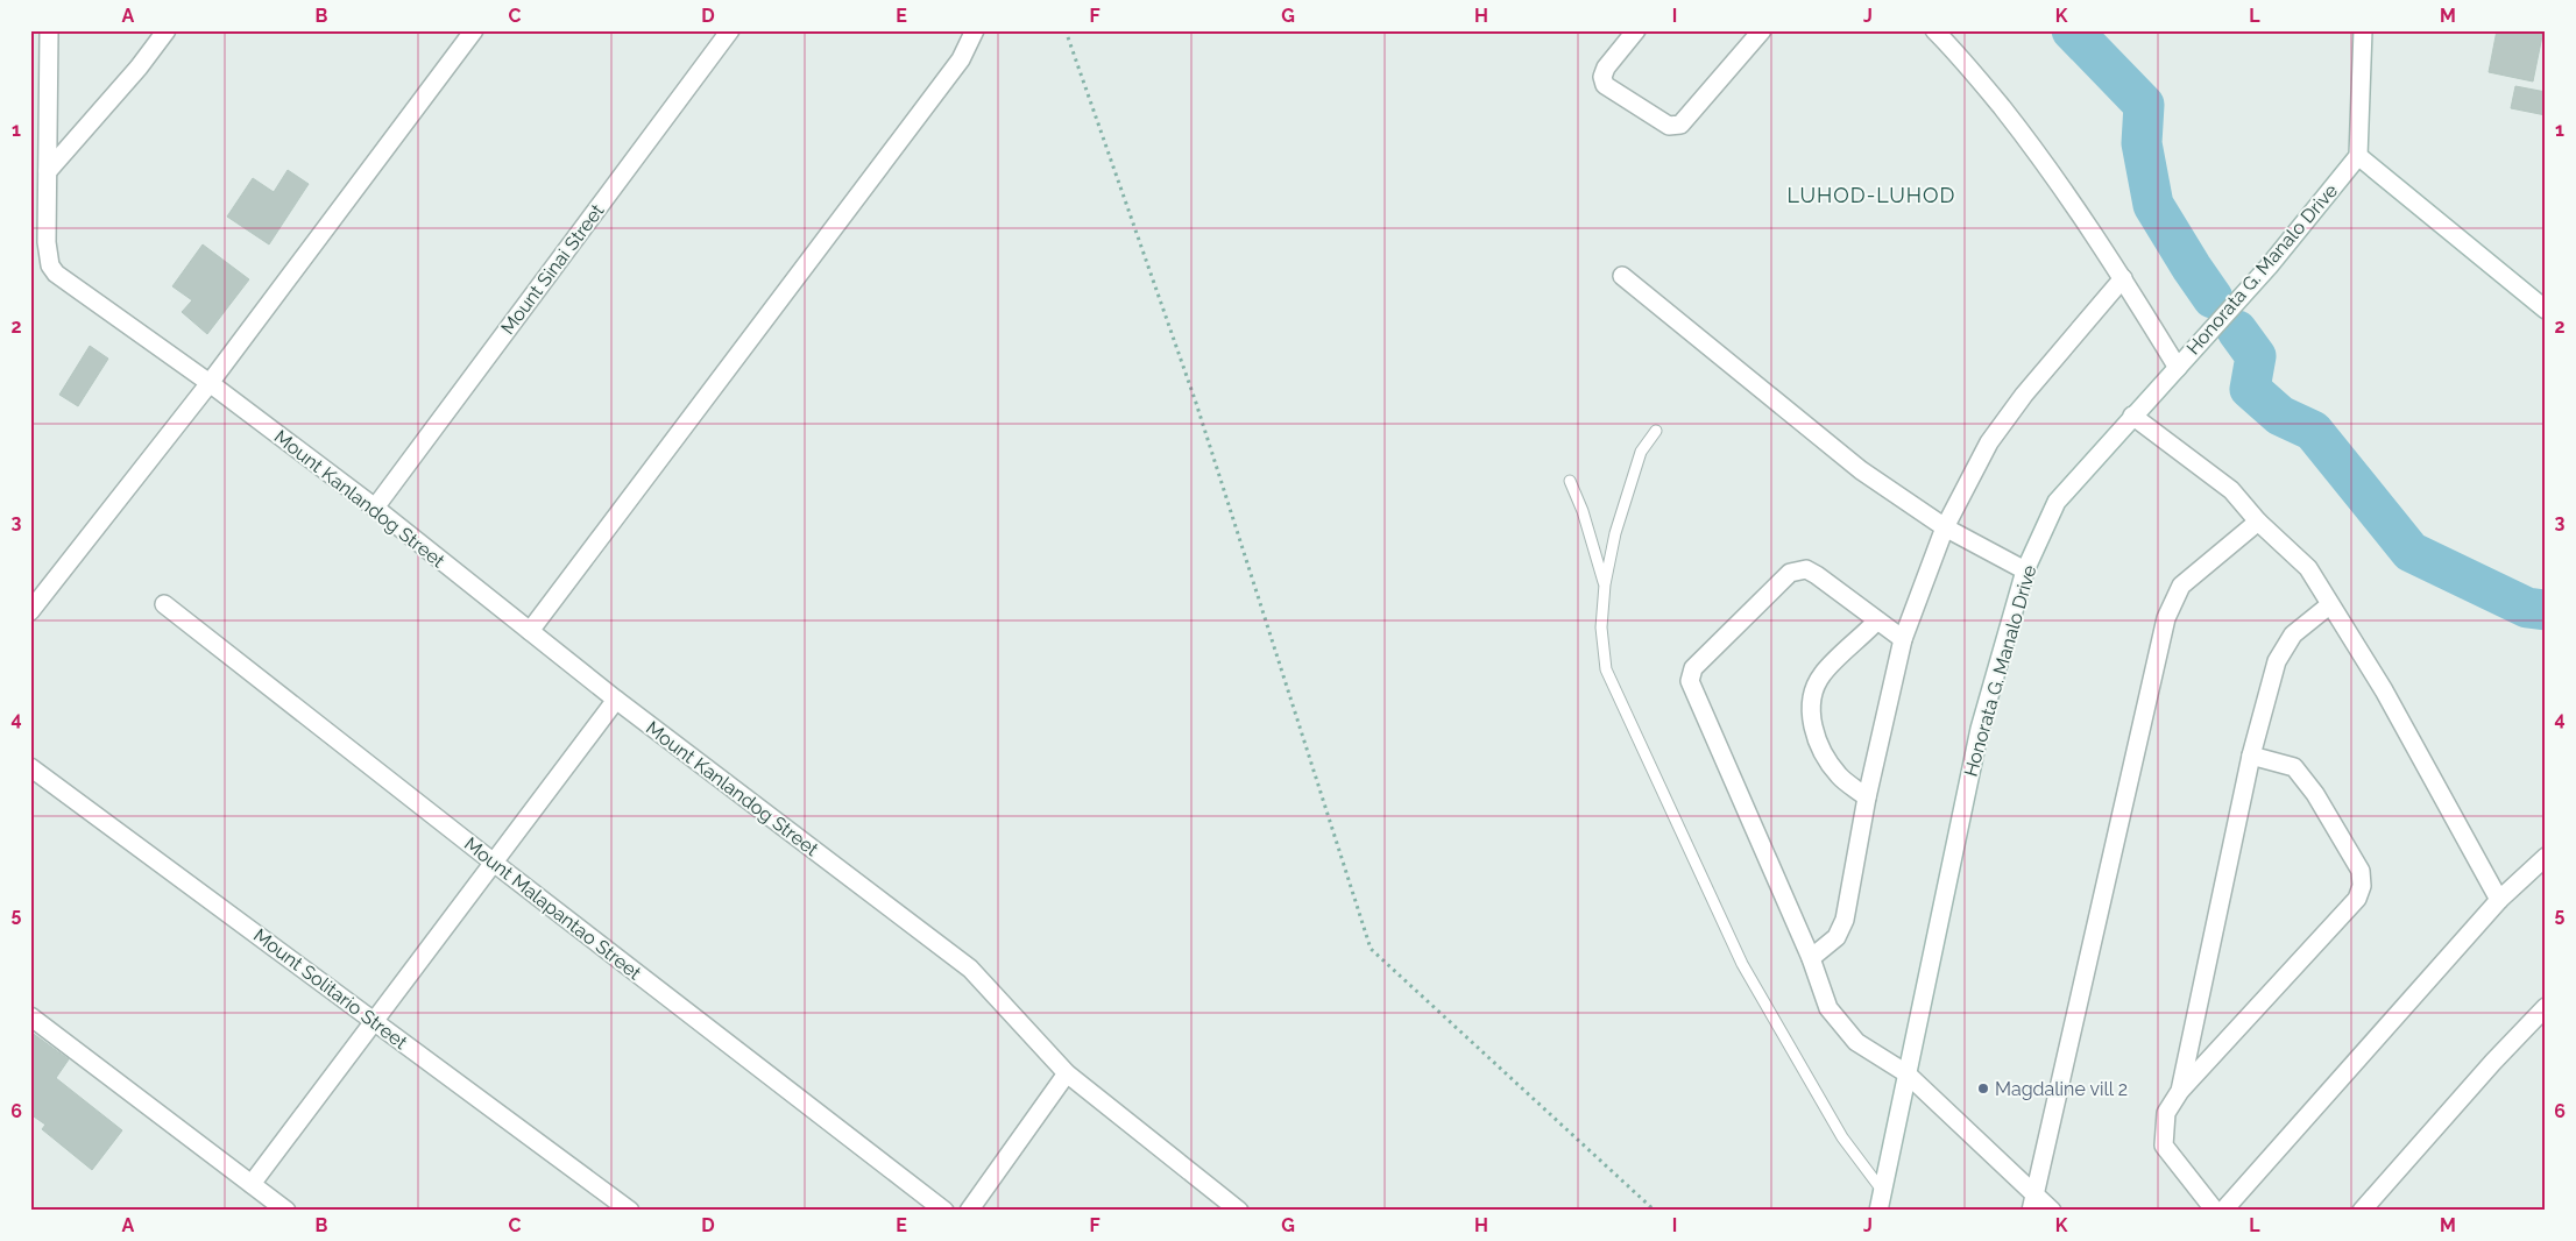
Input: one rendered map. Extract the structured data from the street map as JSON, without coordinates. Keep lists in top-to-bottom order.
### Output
{
  "streets": {
    "street": [
      "Mount Sinai Street",
      "Honorata G. Manalo Drive",
      "Mount Kanlandog Street",
      "Mount Malapantao Street",
      "Mount Solitario Street"
    ]
  },
  "crossings": [
    ["Mount Sinai Street", "Mount Kanlandog Street"]
  ],
  "districts": ["LUHOD-LUHOD"],
  "places": ["Magdaline vill 2"],
  "grid": {
    "columns": [
      "A",
      "B",
      "C",
      "D",
      "E",
      "F",
      "G",
      "H",
      "I",
      "J",
      "K",
      "L",
      "M"
    ],
    "rows": [
      "1",
      "2",
      "3",
      "4",
      "5",
      "6"
    ]
  }
}
